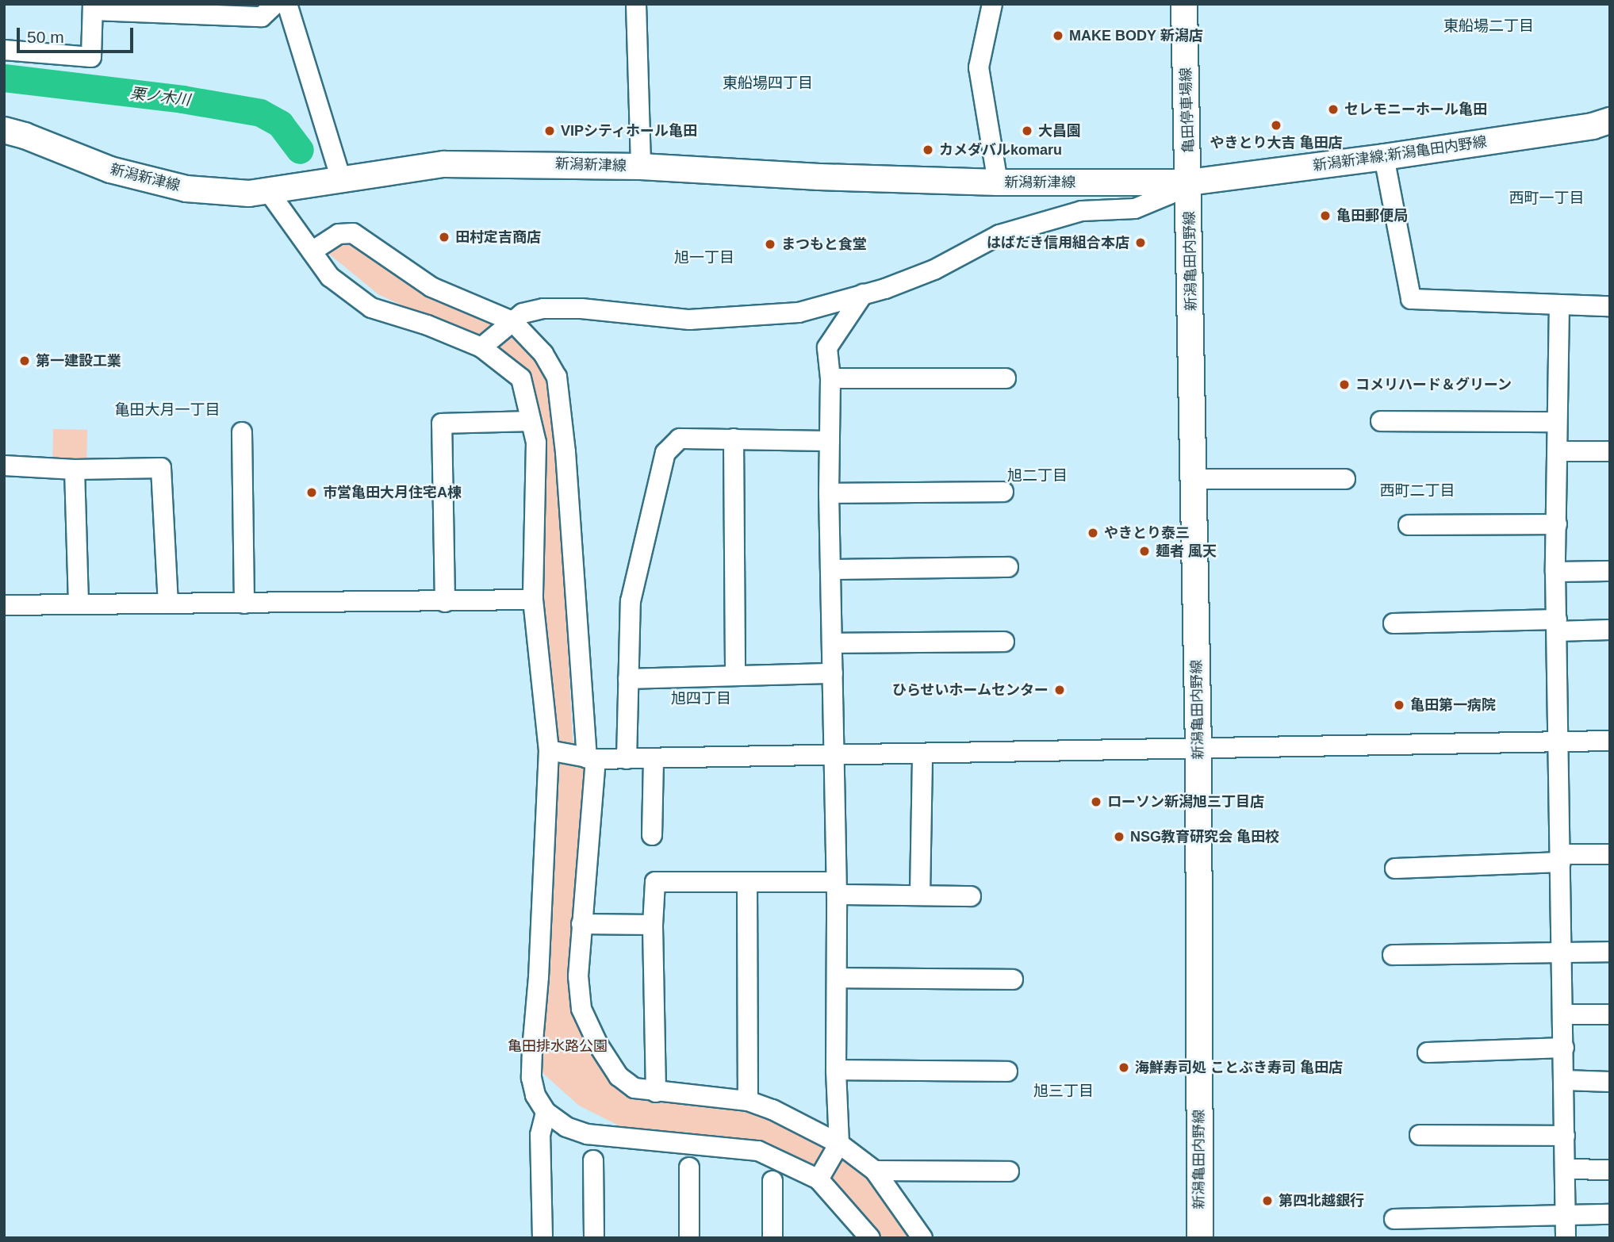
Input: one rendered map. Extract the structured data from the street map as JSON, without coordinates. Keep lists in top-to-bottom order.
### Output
{
  "streets": {
    "main road": [
      "亀田停車場線",
      "新潟新津線;新潟亀田内野線",
      "新潟新津線",
      "新潟亀田内野線"
    ]
  },
  "crossings": [
    ["亀田停車場線", "新潟新津線;新潟亀田内野線"],
    ["亀田停車場線", "新潟新津線"],
    ["亀田停車場線", "新潟亀田内野線"],
    ["新潟新津線;新潟亀田内野線", "新潟新津線"],
    ["新潟新津線;新潟亀田内野線", "新潟亀田内野線"],
    ["新潟新津線", "新潟亀田内野線"]
  ],
  "districts": [
    "東船場二丁目",
    "東船場四丁目",
    "西町一丁目",
    "旭一丁目",
    "亀田大月一丁目",
    "旭二丁目",
    "西町二丁目",
    "旭四丁目",
    "旭三丁目"
  ],
  "water": ["栗ノ木川"],
  "parks": ["亀田排水路公園"],
  "places": [
    "MAKE BODY 新潟店",
    "セレモニーホール亀田",
    "やきとり大吉 亀田店",
    "VIPシティホール亀田",
    "大昌園",
    "カメダバルkomaru",
    "亀田郵便局",
    "田村定吉商店",
    "はばたき信用組合本店",
    "まつもと食堂",
    "第一建設工業",
    "コメリハード＆グリーン",
    "市営亀田大月住宅A棟",
    "やきとり泰三",
    "麺者 風天",
    "ひらせいホームセンター",
    "亀田第一病院",
    "ローソン新潟旭三丁目店",
    "NSG教育研究会 亀田校",
    "海鮮寿司処 ことぶき寿司 亀田店",
    "第四北越銀行"
  ],
  "scale_bar": "50 m"
}
